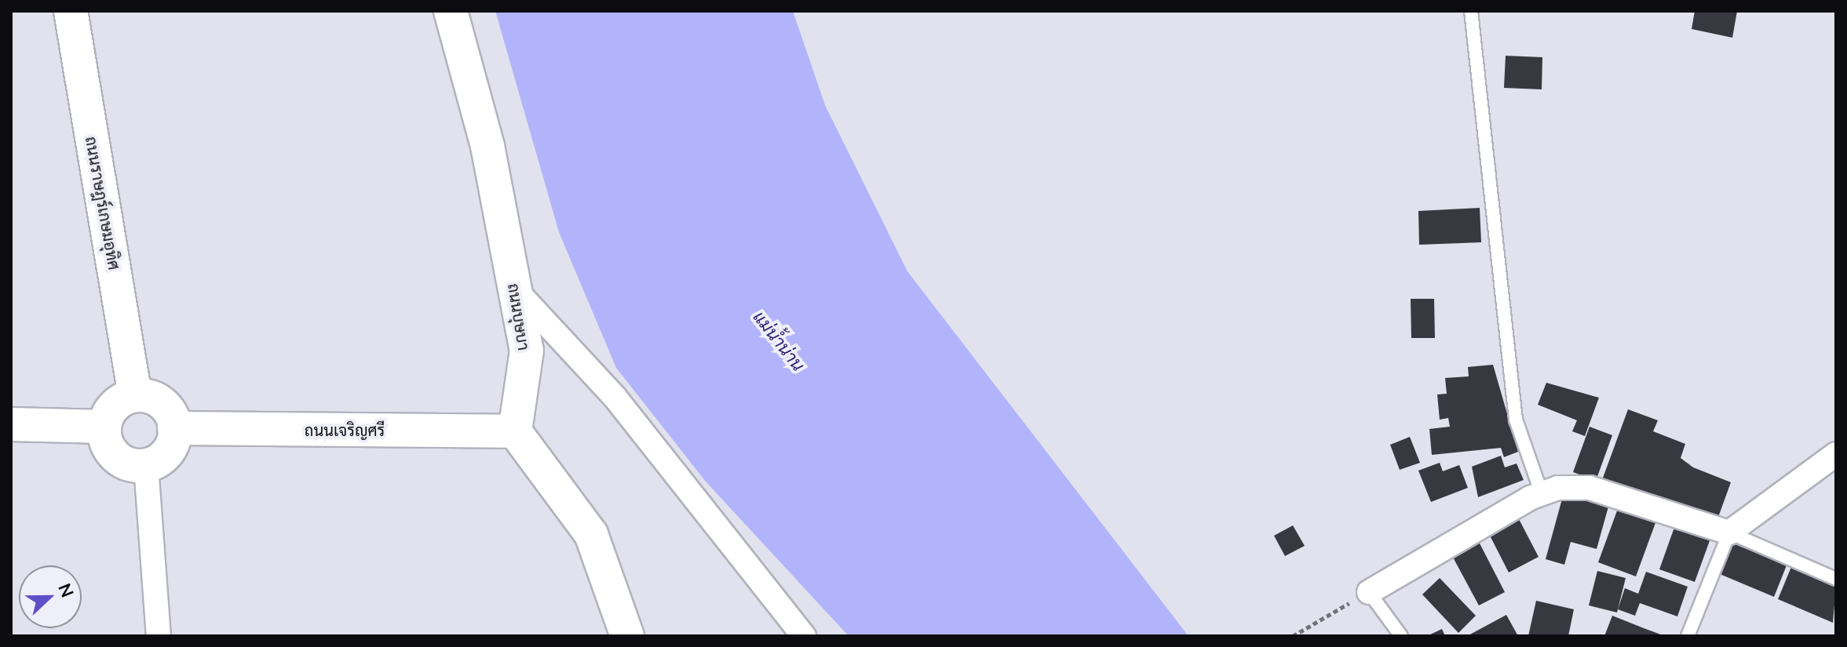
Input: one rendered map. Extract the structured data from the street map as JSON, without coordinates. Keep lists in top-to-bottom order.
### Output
{
  "streets": {
    "street": ["ถนนราษฎร์เกษมอุทิศ", "ถนนบุษบา", "ถนนเจริญศรี"]
  },
  "crossings": [
    ["ถนนราษฎร์เกษมอุทิศ", "ถนนเจริญศรี"],
    ["ถนนบุษบา", "ถนนเจริญศรี"]
  ],
  "water": ["แม่น้ำน่าน"],
  "north": "right"
}
